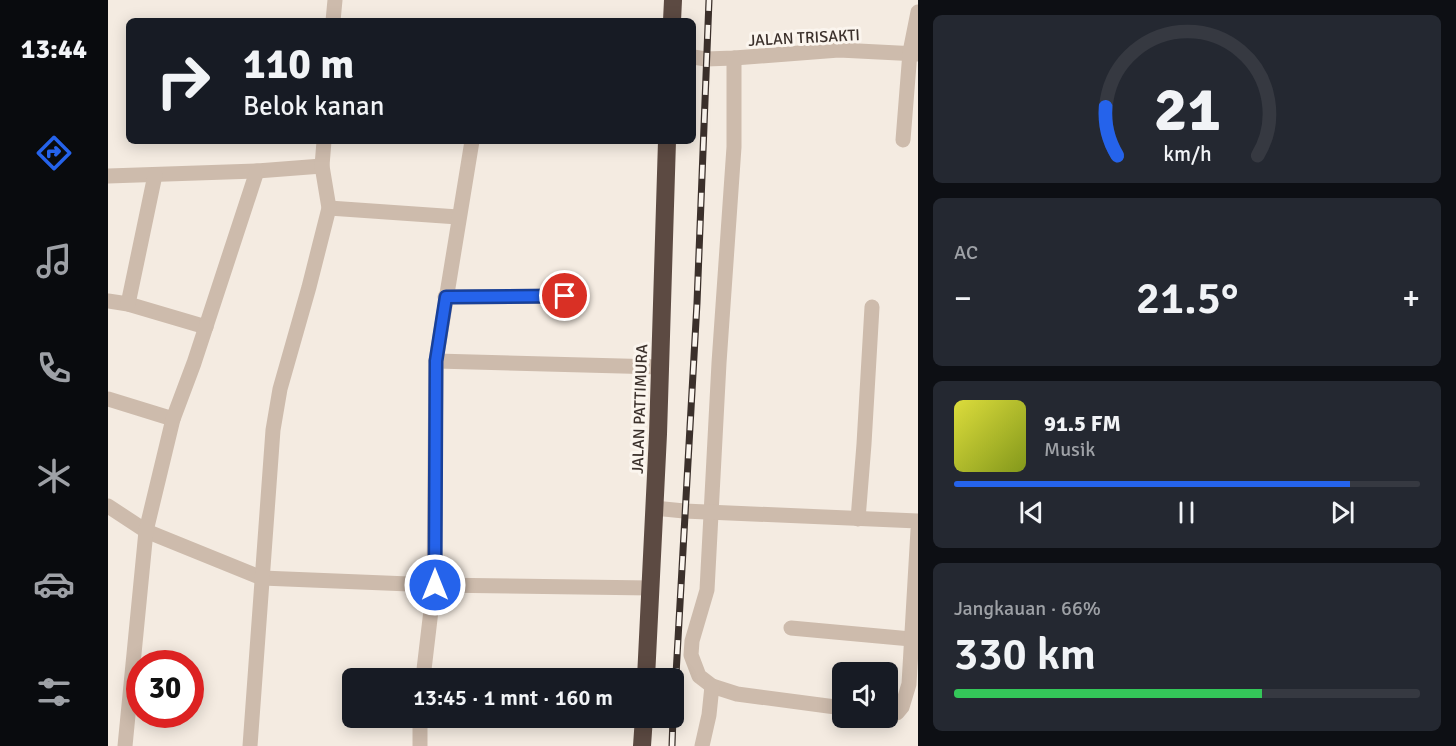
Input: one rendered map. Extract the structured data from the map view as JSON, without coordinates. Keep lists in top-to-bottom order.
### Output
{
  "streets": {
    "highway": ["JALAN PATTIMURA"],
    "street": ["JALAN TRISAKTI"]
  },
  "page": {
    "tabs": "13:44",
    "turn": ["110 m", "Belok kanan"],
    "tile": [
      "AC",
      ["Jangkauan · 66%", "330 km"]
    ],
    "heat": ["−", "21.5°", "+"],
    "song": ["91.5 FM", "Musik"],
    "limit": "30",
    "trip": "13:45 · 1 mnt · 160 m",
    "gauge": ["21", "km/h"]
  }
}
